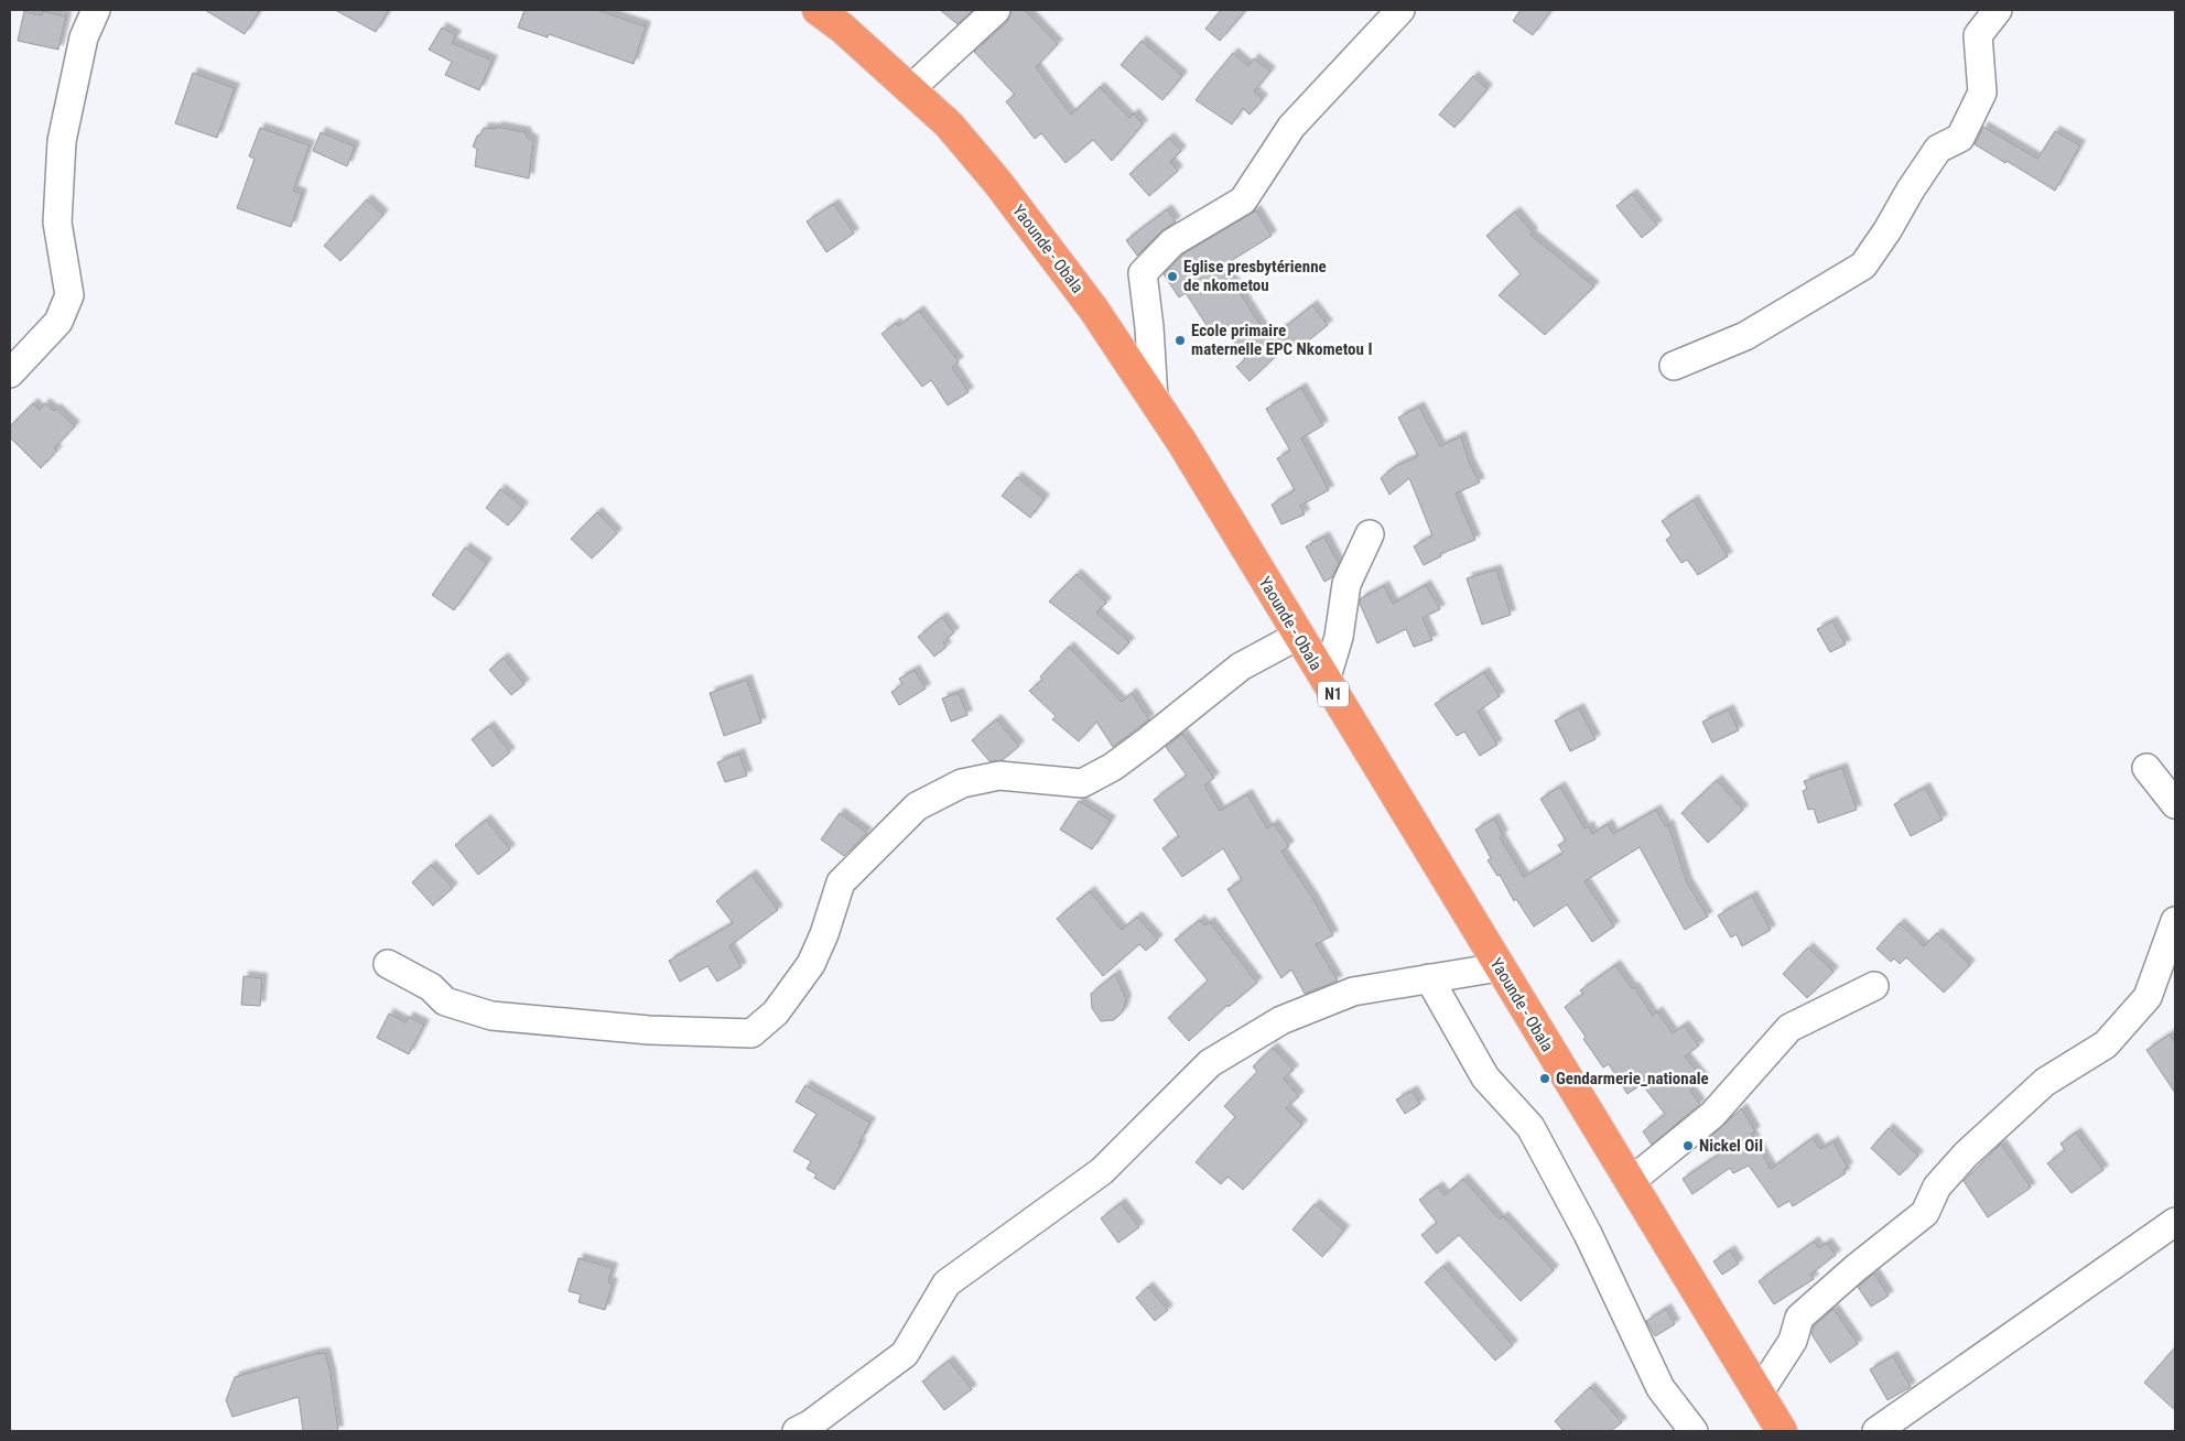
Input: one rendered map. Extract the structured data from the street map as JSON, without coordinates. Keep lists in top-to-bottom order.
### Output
{
  "streets": {
    "highway": ["Yaounde - Obala", "N1"]
  },
  "places": [
    "Eglise presbytérienne de nkometou",
    "Ecole primaire maternelle EPC Nkometou I",
    "Gendarmerie_nationale",
    "Nickel Oil"
  ]
}
